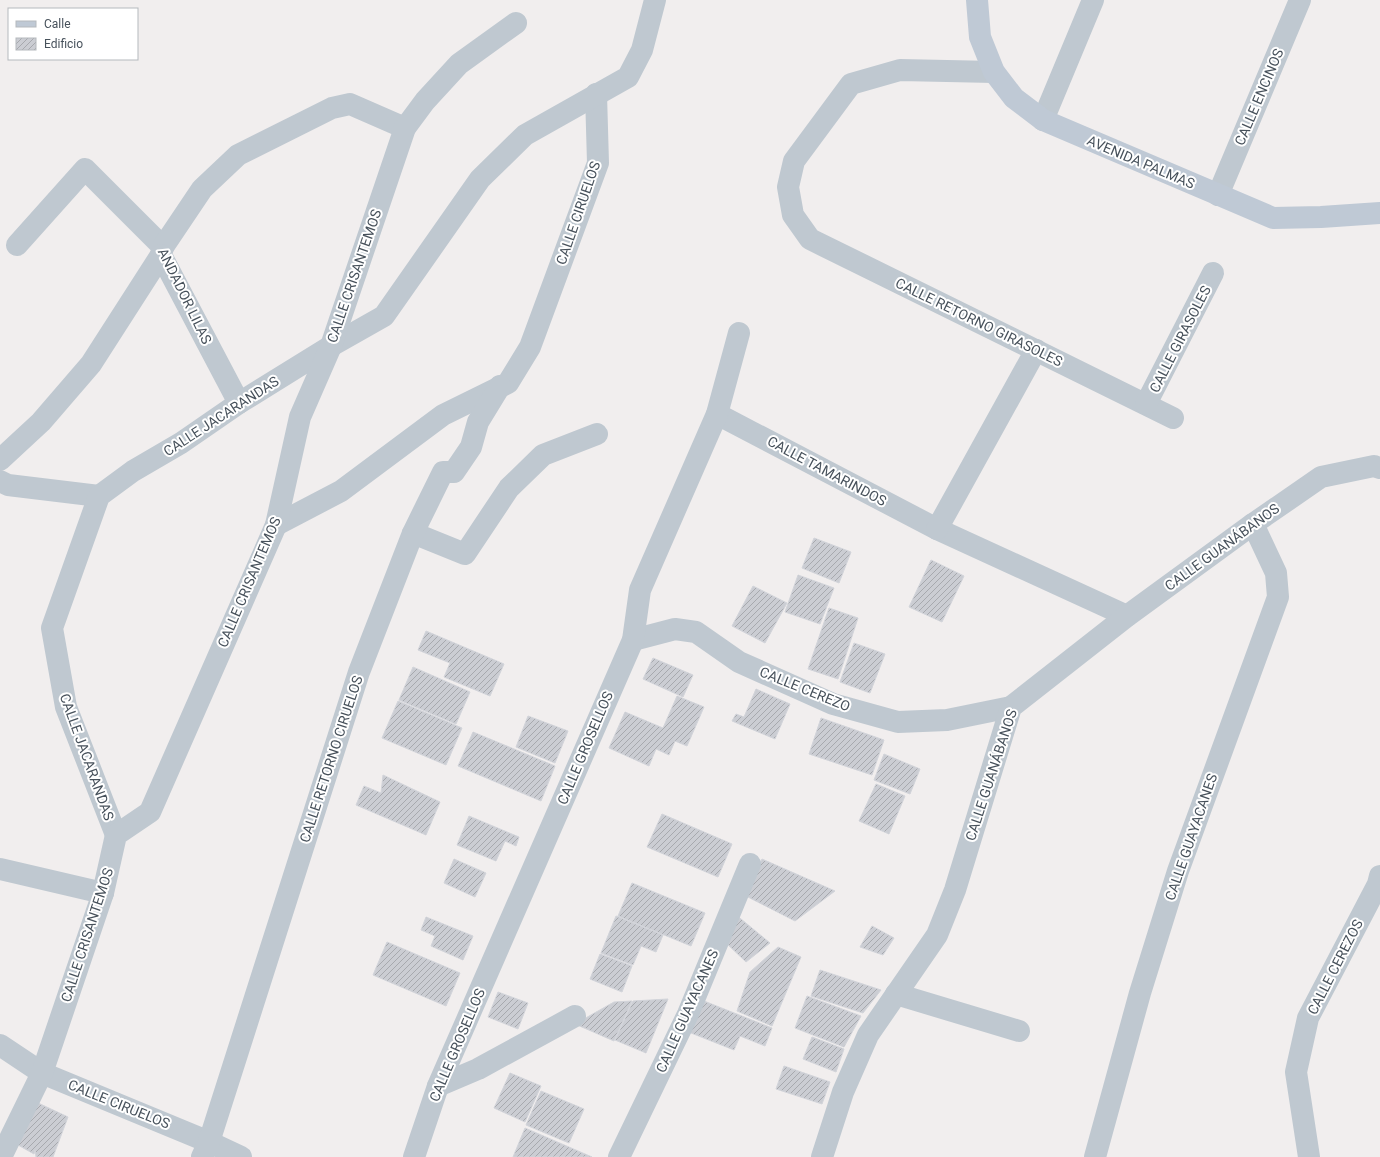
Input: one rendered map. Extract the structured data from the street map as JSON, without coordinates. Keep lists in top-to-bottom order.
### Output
{
  "streets": {
    "main road": ["AVENIDA PALMAS"],
    "street": [
      "CALLE ENCINOS",
      "CALLE CIRUELOS",
      "CALLE CRISANTEMOS",
      "ANDADOR LILAS",
      "CALLE RETORNO GIRASOLES",
      "CALLE GIRASOLES",
      "CALLE JACARANDAS",
      "CALLE TAMARINDOS",
      "CALLE GUANÁBANOS",
      "CALLE CEREZO",
      "CALLE GROSELLOS",
      "CALLE RETORNO CIRUELOS",
      "CALLE GUAYACANES",
      "CALLE CEREZOS"
    ]
  },
  "crossings": [
    ["CALLE ENCINOS", "AVENIDA PALMAS"],
    ["AVENIDA PALMAS", "CALLE RETORNO GIRASOLES"],
    ["CALLE CIRUELOS", "CALLE CRISANTEMOS"],
    ["CALLE CIRUELOS", "CALLE JACARANDAS"],
    ["CALLE CIRUELOS", "CALLE RETORNO CIRUELOS"],
    ["CALLE CRISANTEMOS", "CALLE JACARANDAS"],
    ["ANDADOR LILAS", "CALLE JACARANDAS"],
    ["CALLE RETORNO GIRASOLES", "CALLE GIRASOLES"],
    ["CALLE TAMARINDOS", "CALLE GUANÁBANOS"],
    ["CALLE TAMARINDOS", "CALLE GROSELLOS"],
    ["CALLE GUANÁBANOS", "CALLE CEREZO"],
    ["CALLE GUANÁBANOS", "CALLE GUAYACANES"],
    ["CALLE CEREZO", "CALLE GROSELLOS"]
  ],
  "legend": ["Calle", "Edificio"]
}
